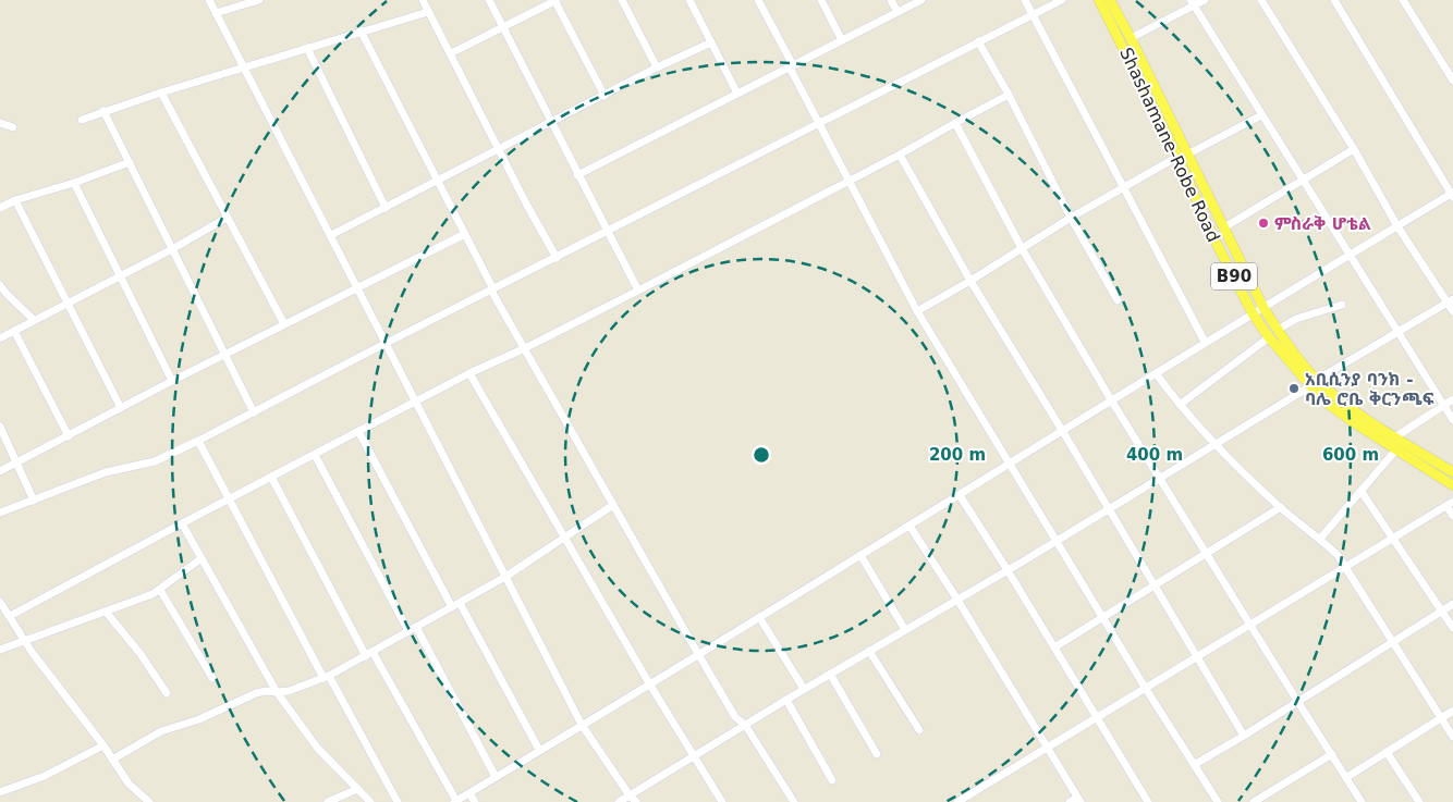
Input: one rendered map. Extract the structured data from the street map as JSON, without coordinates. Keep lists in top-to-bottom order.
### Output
{
  "streets": {
    "main road": ["Shashamane-Robe Road", "B90"]
  },
  "places": ["ምስራቅ ሆቴል", "አቢሲንያ ባንክ - ባሌ ሮቤ ቅርንጫፍ"],
  "rings": ["200 m", "400 m", "600 m"]
}
